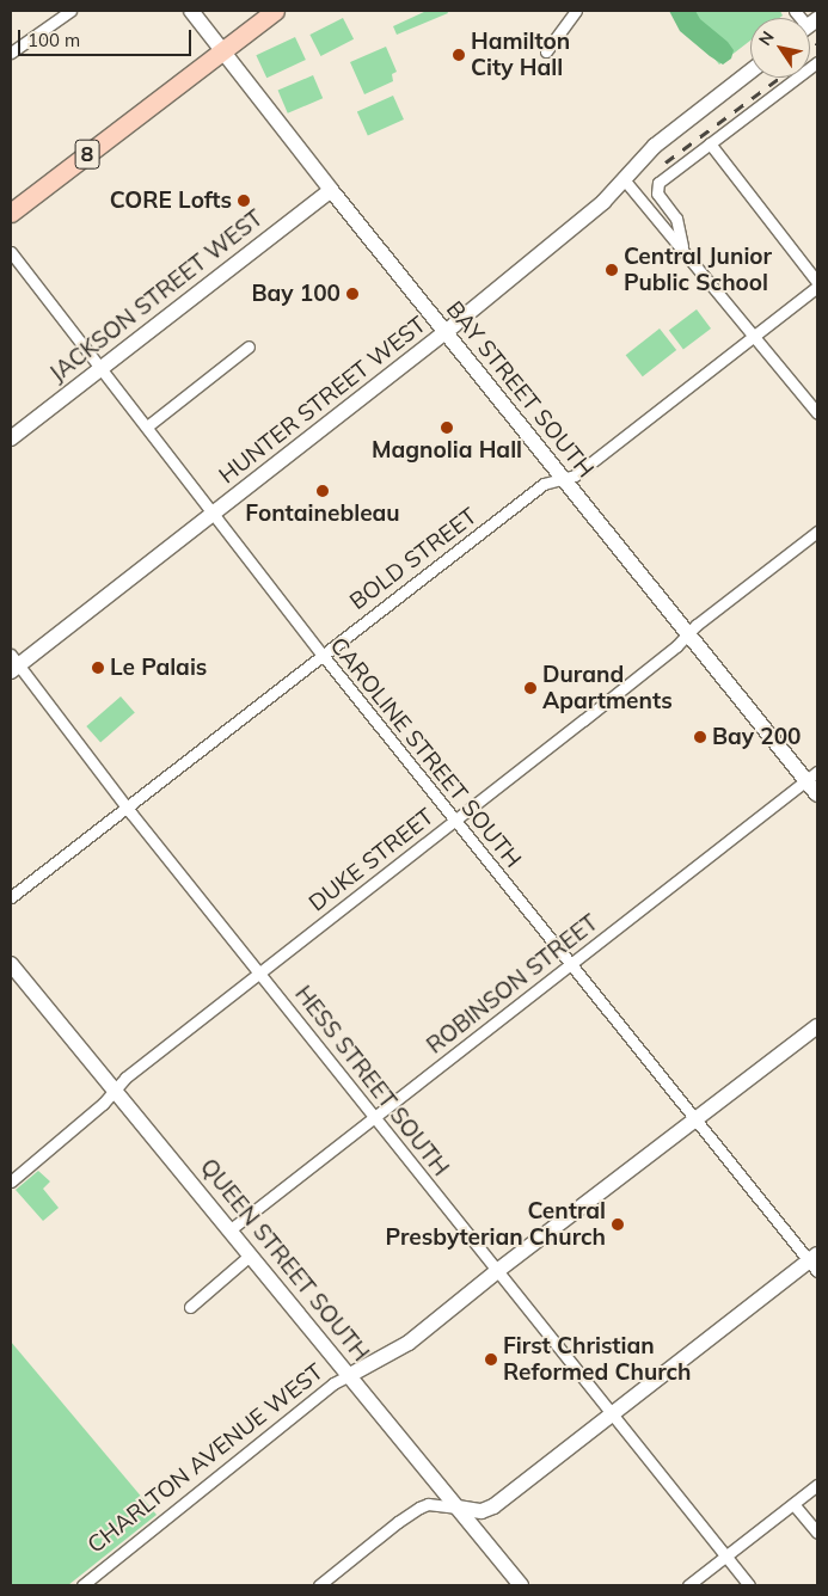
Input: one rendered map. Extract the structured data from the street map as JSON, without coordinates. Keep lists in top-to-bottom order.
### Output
{
  "streets": {
    "main road": ["8"],
    "street": [
      "JACKSON STREET WEST",
      "BAY STREET SOUTH",
      "HUNTER STREET WEST",
      "BOLD STREET",
      "CAROLINE STREET SOUTH",
      "DUKE STREET",
      "ROBINSON STREET",
      "HESS STREET SOUTH",
      "QUEEN STREET SOUTH",
      "CHARLTON AVENUE WEST"
    ]
  },
  "crossings": [
    ["8", "BAY STREET SOUTH"],
    ["JACKSON STREET WEST", "BAY STREET SOUTH"],
    ["JACKSON STREET WEST", "CAROLINE STREET SOUTH"],
    ["BAY STREET SOUTH", "HUNTER STREET WEST"],
    ["BAY STREET SOUTH", "BOLD STREET"],
    ["BAY STREET SOUTH", "DUKE STREET"],
    ["BAY STREET SOUTH", "ROBINSON STREET"],
    ["HUNTER STREET WEST", "CAROLINE STREET SOUTH"],
    ["HUNTER STREET WEST", "HESS STREET SOUTH"],
    ["BOLD STREET", "CAROLINE STREET SOUTH"],
    ["BOLD STREET", "HESS STREET SOUTH"],
    ["CAROLINE STREET SOUTH", "DUKE STREET"],
    ["CAROLINE STREET SOUTH", "ROBINSON STREET"],
    ["CAROLINE STREET SOUTH", "CHARLTON AVENUE WEST"],
    ["DUKE STREET", "HESS STREET SOUTH"],
    ["DUKE STREET", "QUEEN STREET SOUTH"],
    ["ROBINSON STREET", "HESS STREET SOUTH"],
    ["ROBINSON STREET", "QUEEN STREET SOUTH"],
    ["HESS STREET SOUTH", "CHARLTON AVENUE WEST"],
    ["QUEEN STREET SOUTH", "CHARLTON AVENUE WEST"]
  ],
  "places": [
    "Hamilton City Hall",
    "CORE Lofts",
    "Central Junior Public School",
    "Bay 100",
    "Magnolia Hall",
    "Fontainebleau",
    "Le Palais",
    "Durand Apartments",
    "Bay 200",
    "Central Presbyterian Church",
    "First Christian Reformed Church"
  ],
  "scale_bar": "100 m",
  "north": "top left"
}
